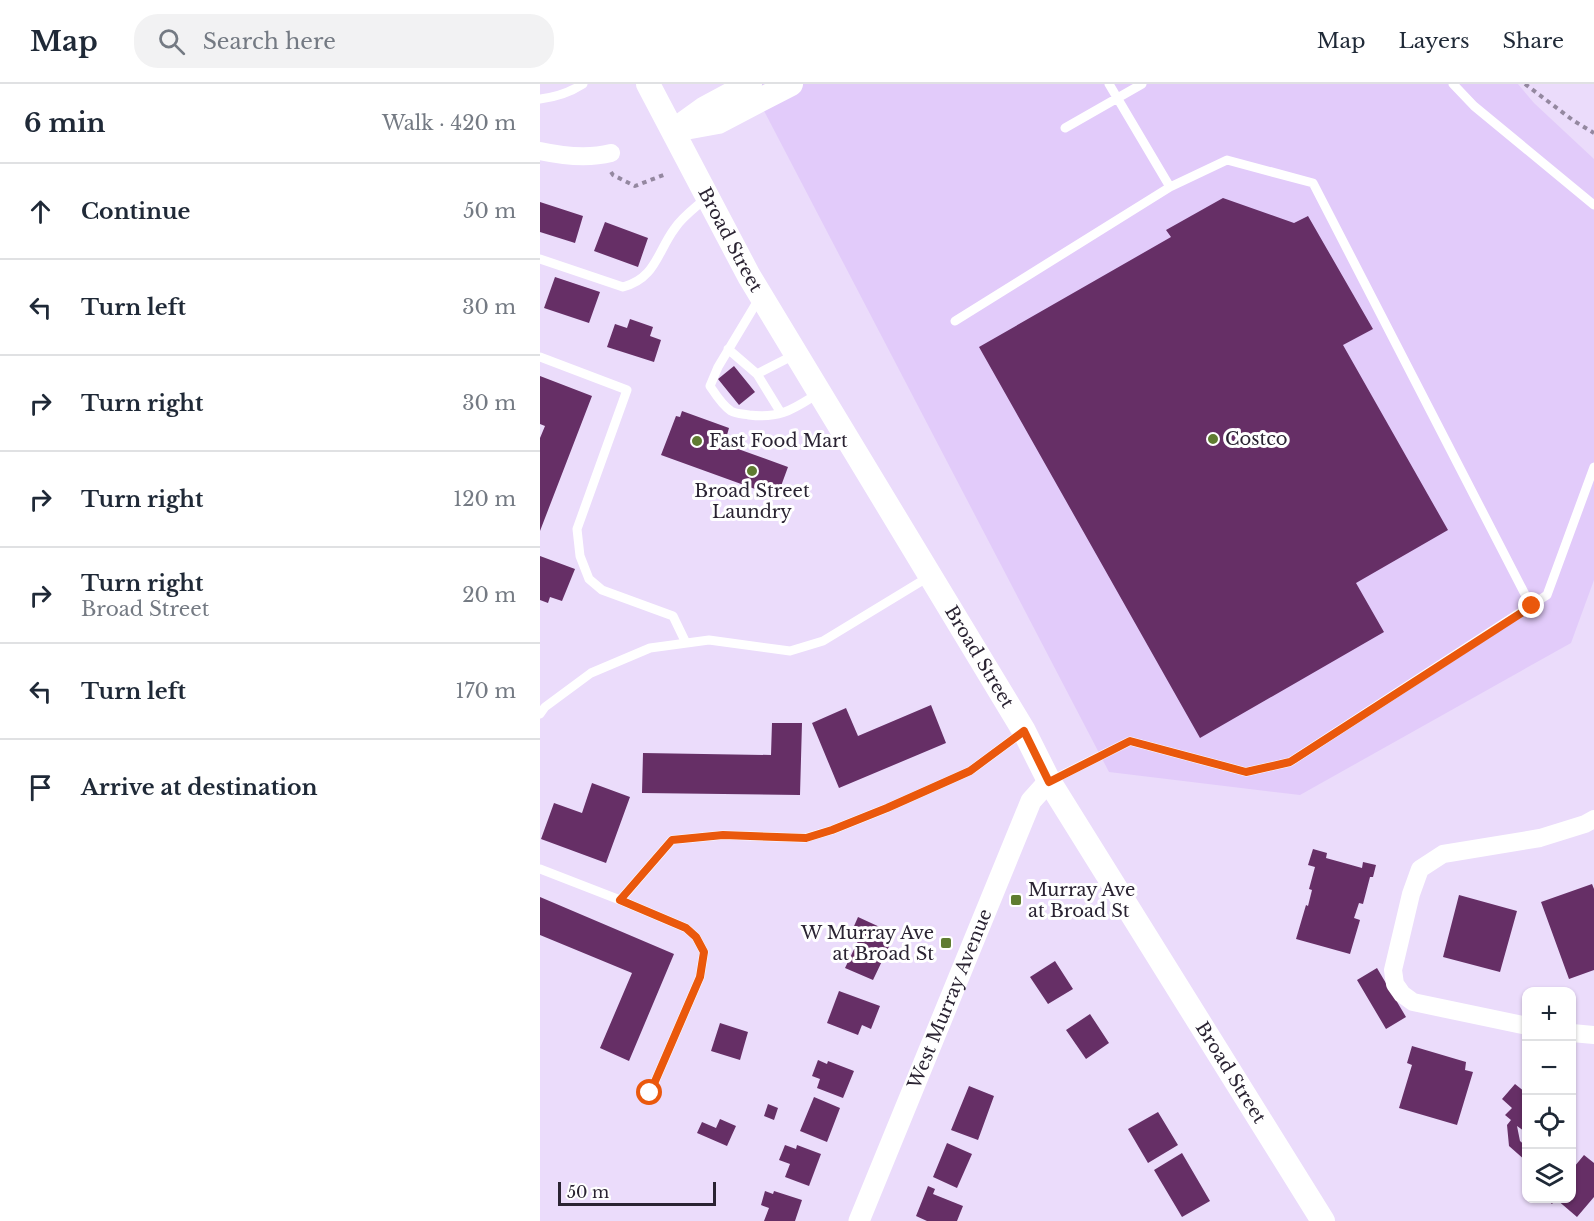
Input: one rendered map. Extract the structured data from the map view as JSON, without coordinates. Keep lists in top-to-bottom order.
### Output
{
  "streets": {
    "main road": ["Broad Street"],
    "street": ["West Murray Avenue"]
  },
  "crossings": [
    ["Broad Street", "West Murray Avenue"]
  ],
  "places": {
    "other": ["Costco", "Fast Food Mart", "Broad Street Laundry"],
    "transit": ["Murray Ave at Broad St", "W Murray Ave at Broad St"]
  },
  "scale_bar": "50 m",
  "page": {
    "header": "Map",
    "search": "Search here",
    "nav": ["Map", "Layers", "Share"],
    "heading": ["6 min", "Walk · 420 m"],
    "list": [
      ["Continue", "50 m"],
      ["Turn left", "30 m"],
      ["Turn right", "30 m"],
      ["Turn right", "120 m"],
      ["Turn right", "Broad Street", "20 m"],
      ["Turn left", "170 m"],
      "Arrive at destination"
    ],
    "map_buttons": ["+", "−"],
    "scale": "50 m"
  }
}
